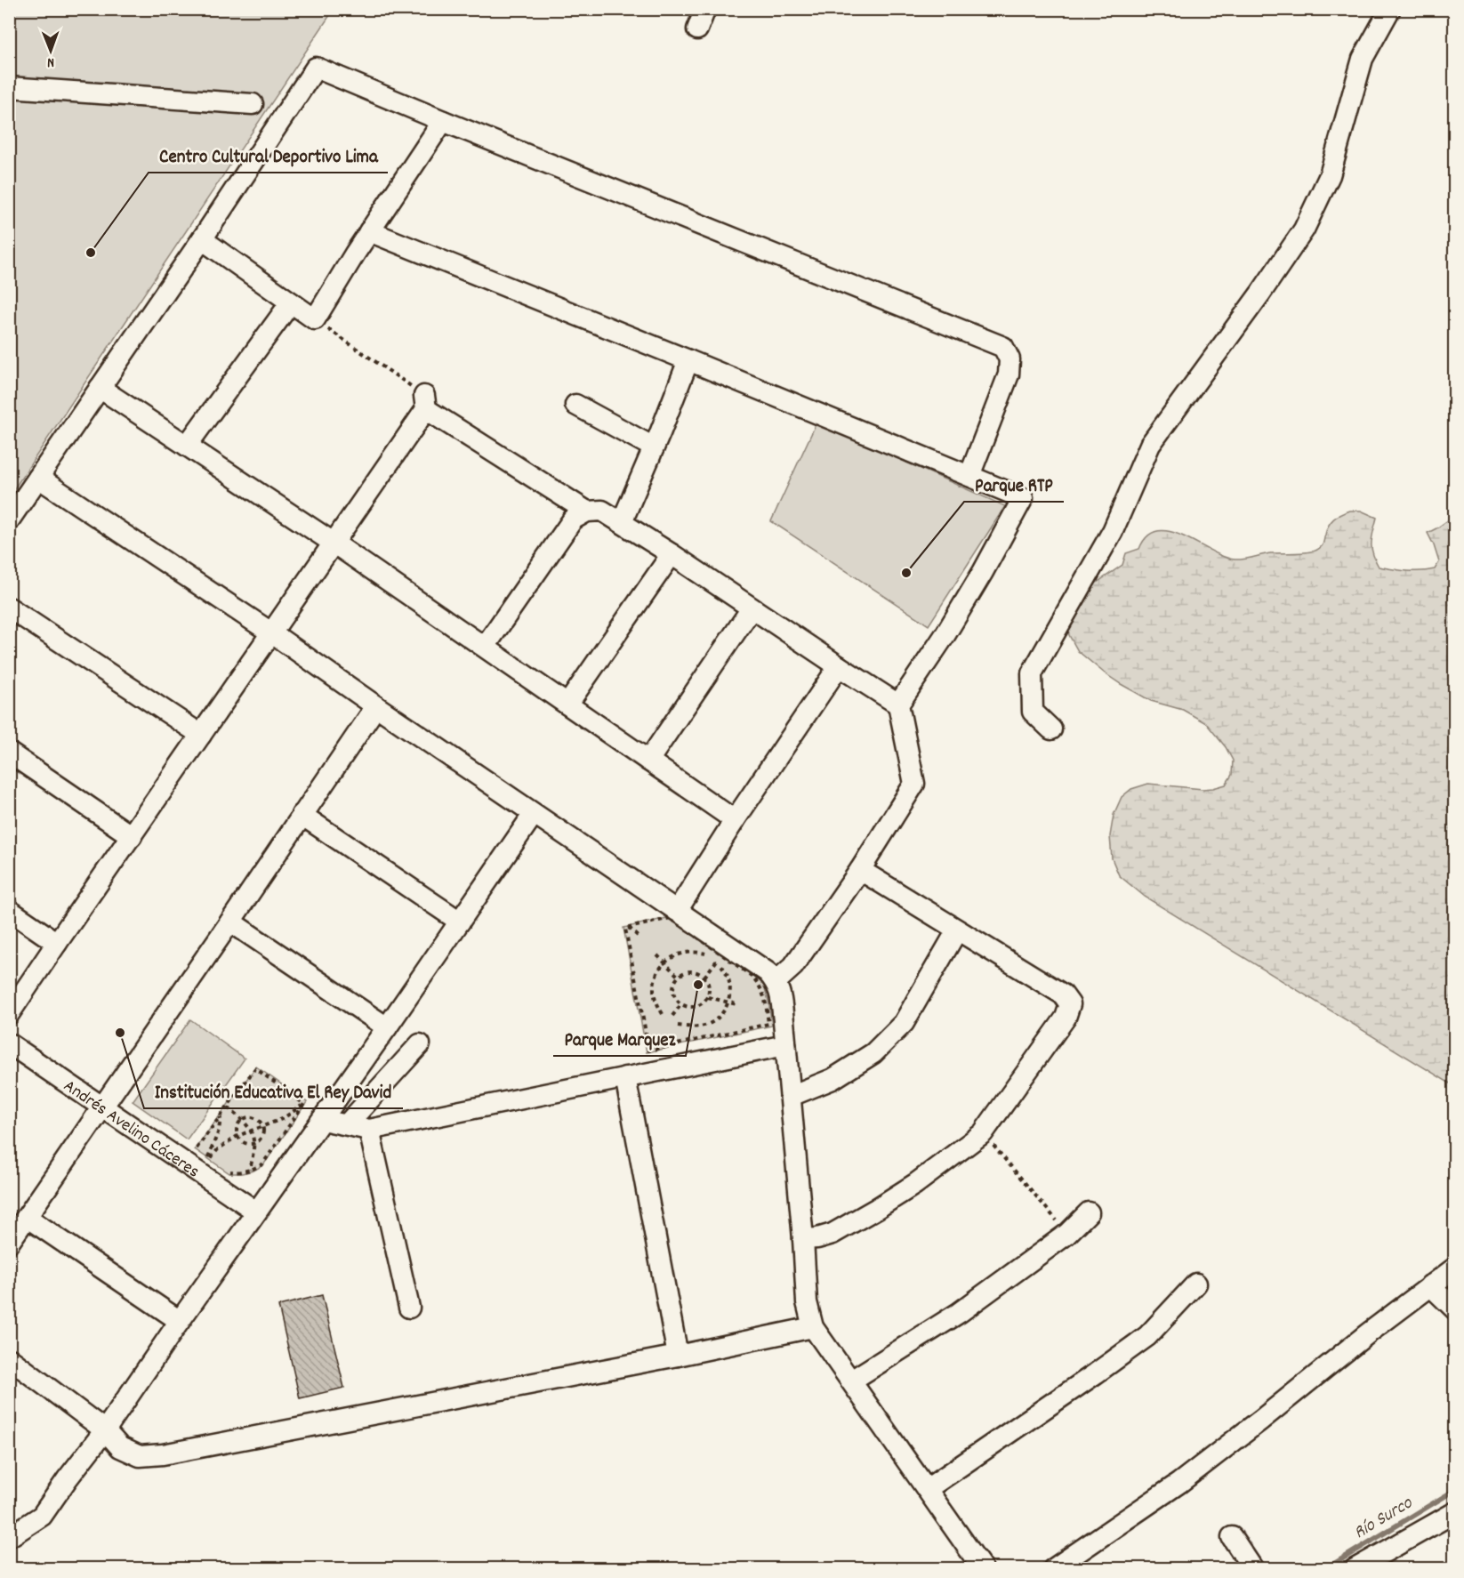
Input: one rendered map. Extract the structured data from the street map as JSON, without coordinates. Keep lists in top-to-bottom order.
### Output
{
  "streets": {
    "street": ["Andrés Avelino Cáceres"]
  },
  "water": ["Río Surco"],
  "places": [
    "Centro Cultural Deportivo Lima",
    "Parque RTP",
    "Parque Marquez",
    "Institución Educativa El Rey David"
  ],
  "north": "bottom"
}
